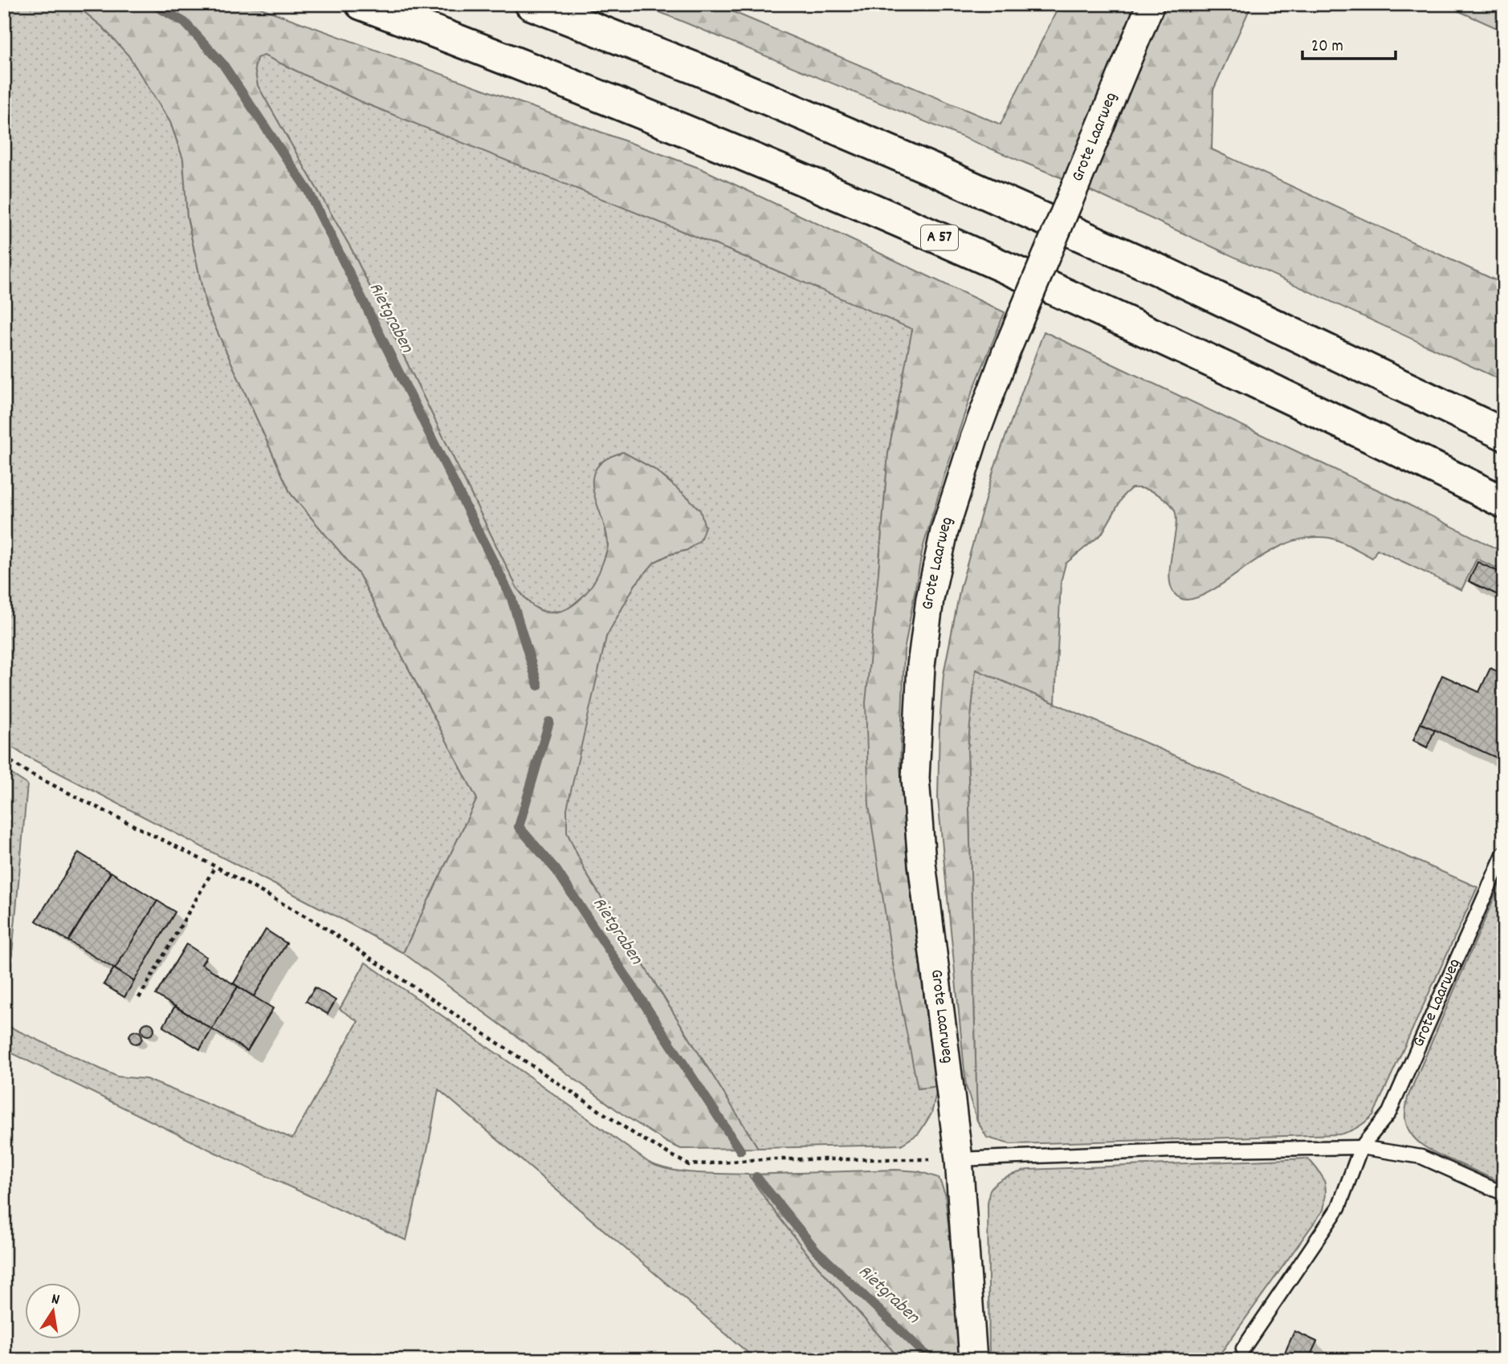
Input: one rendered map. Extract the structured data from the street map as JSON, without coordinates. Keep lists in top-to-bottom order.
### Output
{
  "streets": {
    "highway": ["A 57"],
    "street": ["Grote Laarweg"]
  },
  "water": ["Rietgraben"],
  "scale_bar": "20 m",
  "north": "top"
}
